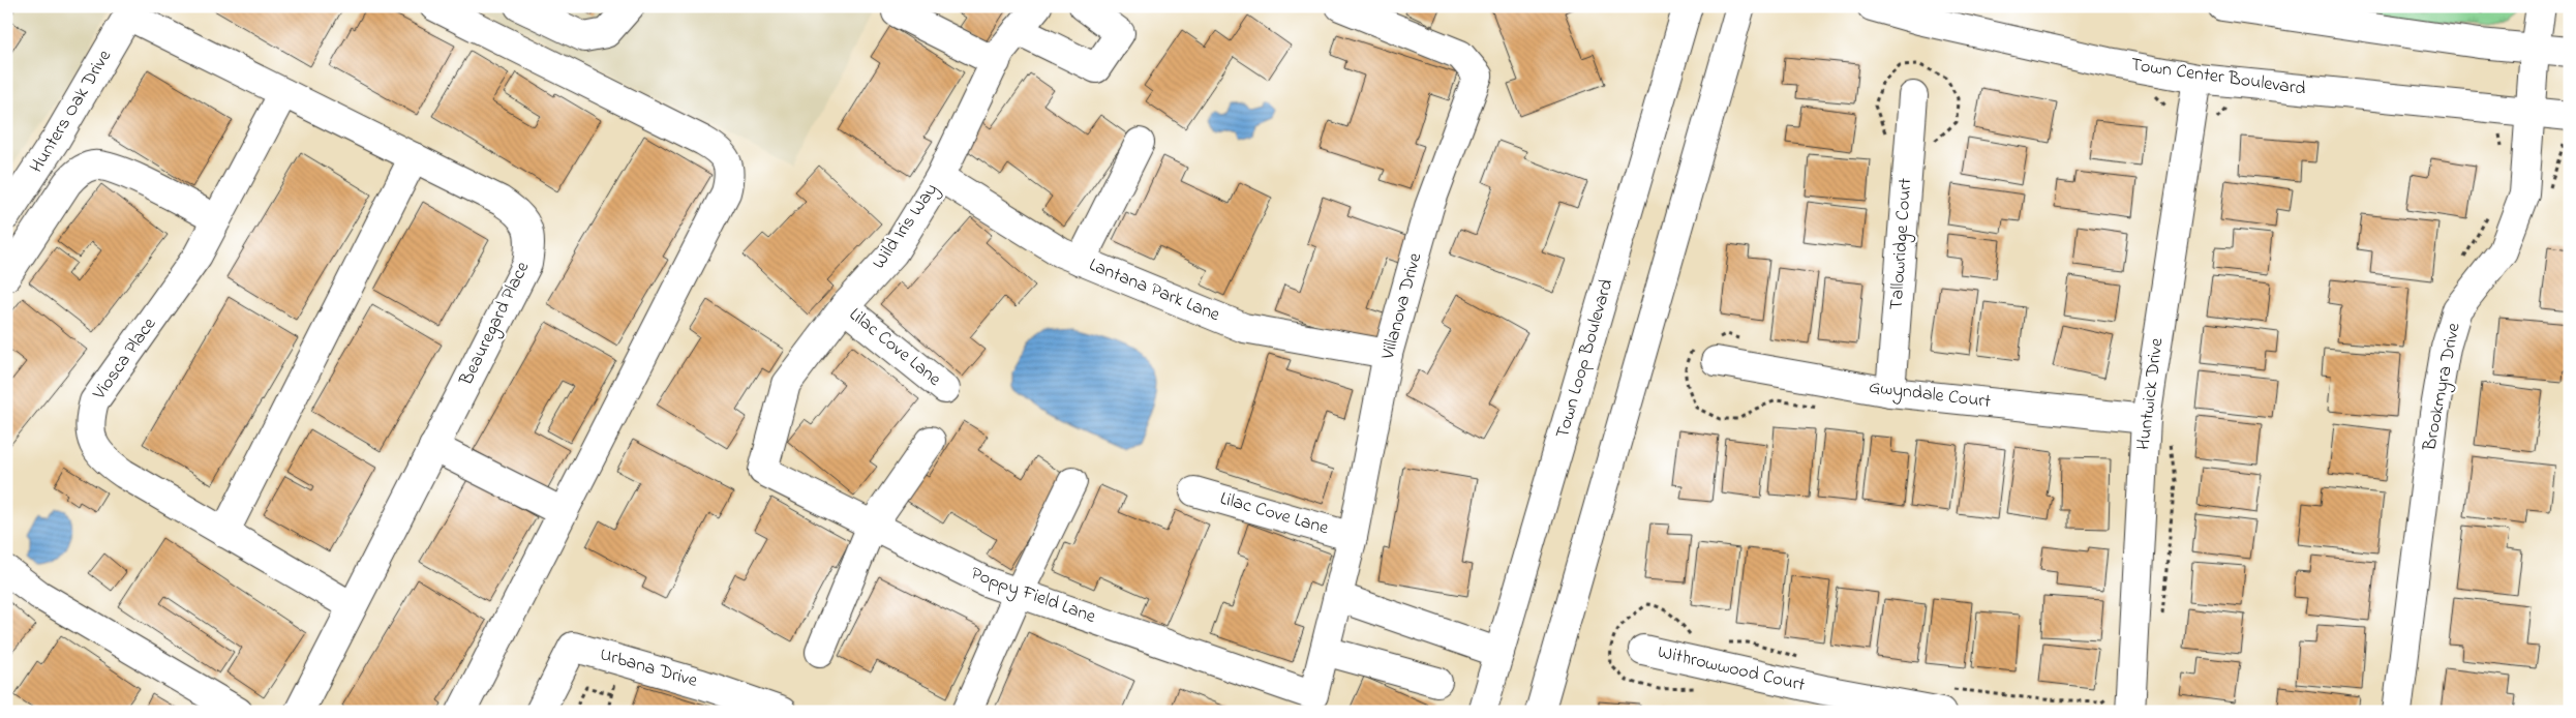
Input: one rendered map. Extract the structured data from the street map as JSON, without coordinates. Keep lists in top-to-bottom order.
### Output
{
  "streets": {
    "street": [
      "Town Center Boulevard",
      "Hunters Oak Drive",
      "Wild Iris Way",
      "Tallowridge Court",
      "Lantana Park Lane",
      "Villanova Drive",
      "Beauregard Place",
      "Lilac Cove Lane",
      "Viosca Place",
      "Town Loop Boulevard",
      "Brookmyra Drive",
      "Huntwick Drive",
      "Gwyndale Court",
      "Poppy Field Lane",
      "Urbana Drive",
      "Withrowwood Court"
    ]
  },
  "crossings": [
    ["Town Center Boulevard", "Brookmyra Drive"],
    ["Town Center Boulevard", "Huntwick Drive"],
    ["Hunters Oak Drive", "Beauregard Place"],
    ["Wild Iris Way", "Lantana Park Lane"],
    ["Wild Iris Way", "Lilac Cove Lane"],
    ["Wild Iris Way", "Poppy Field Lane"],
    ["Tallowridge Court", "Gwyndale Court"],
    ["Lantana Park Lane", "Villanova Drive"],
    ["Villanova Drive", "Lilac Cove Lane"],
    ["Villanova Drive", "Poppy Field Lane"],
    ["Beauregard Place", "Viosca Place"],
    ["Huntwick Drive", "Gwyndale Court"]
  ]
}
